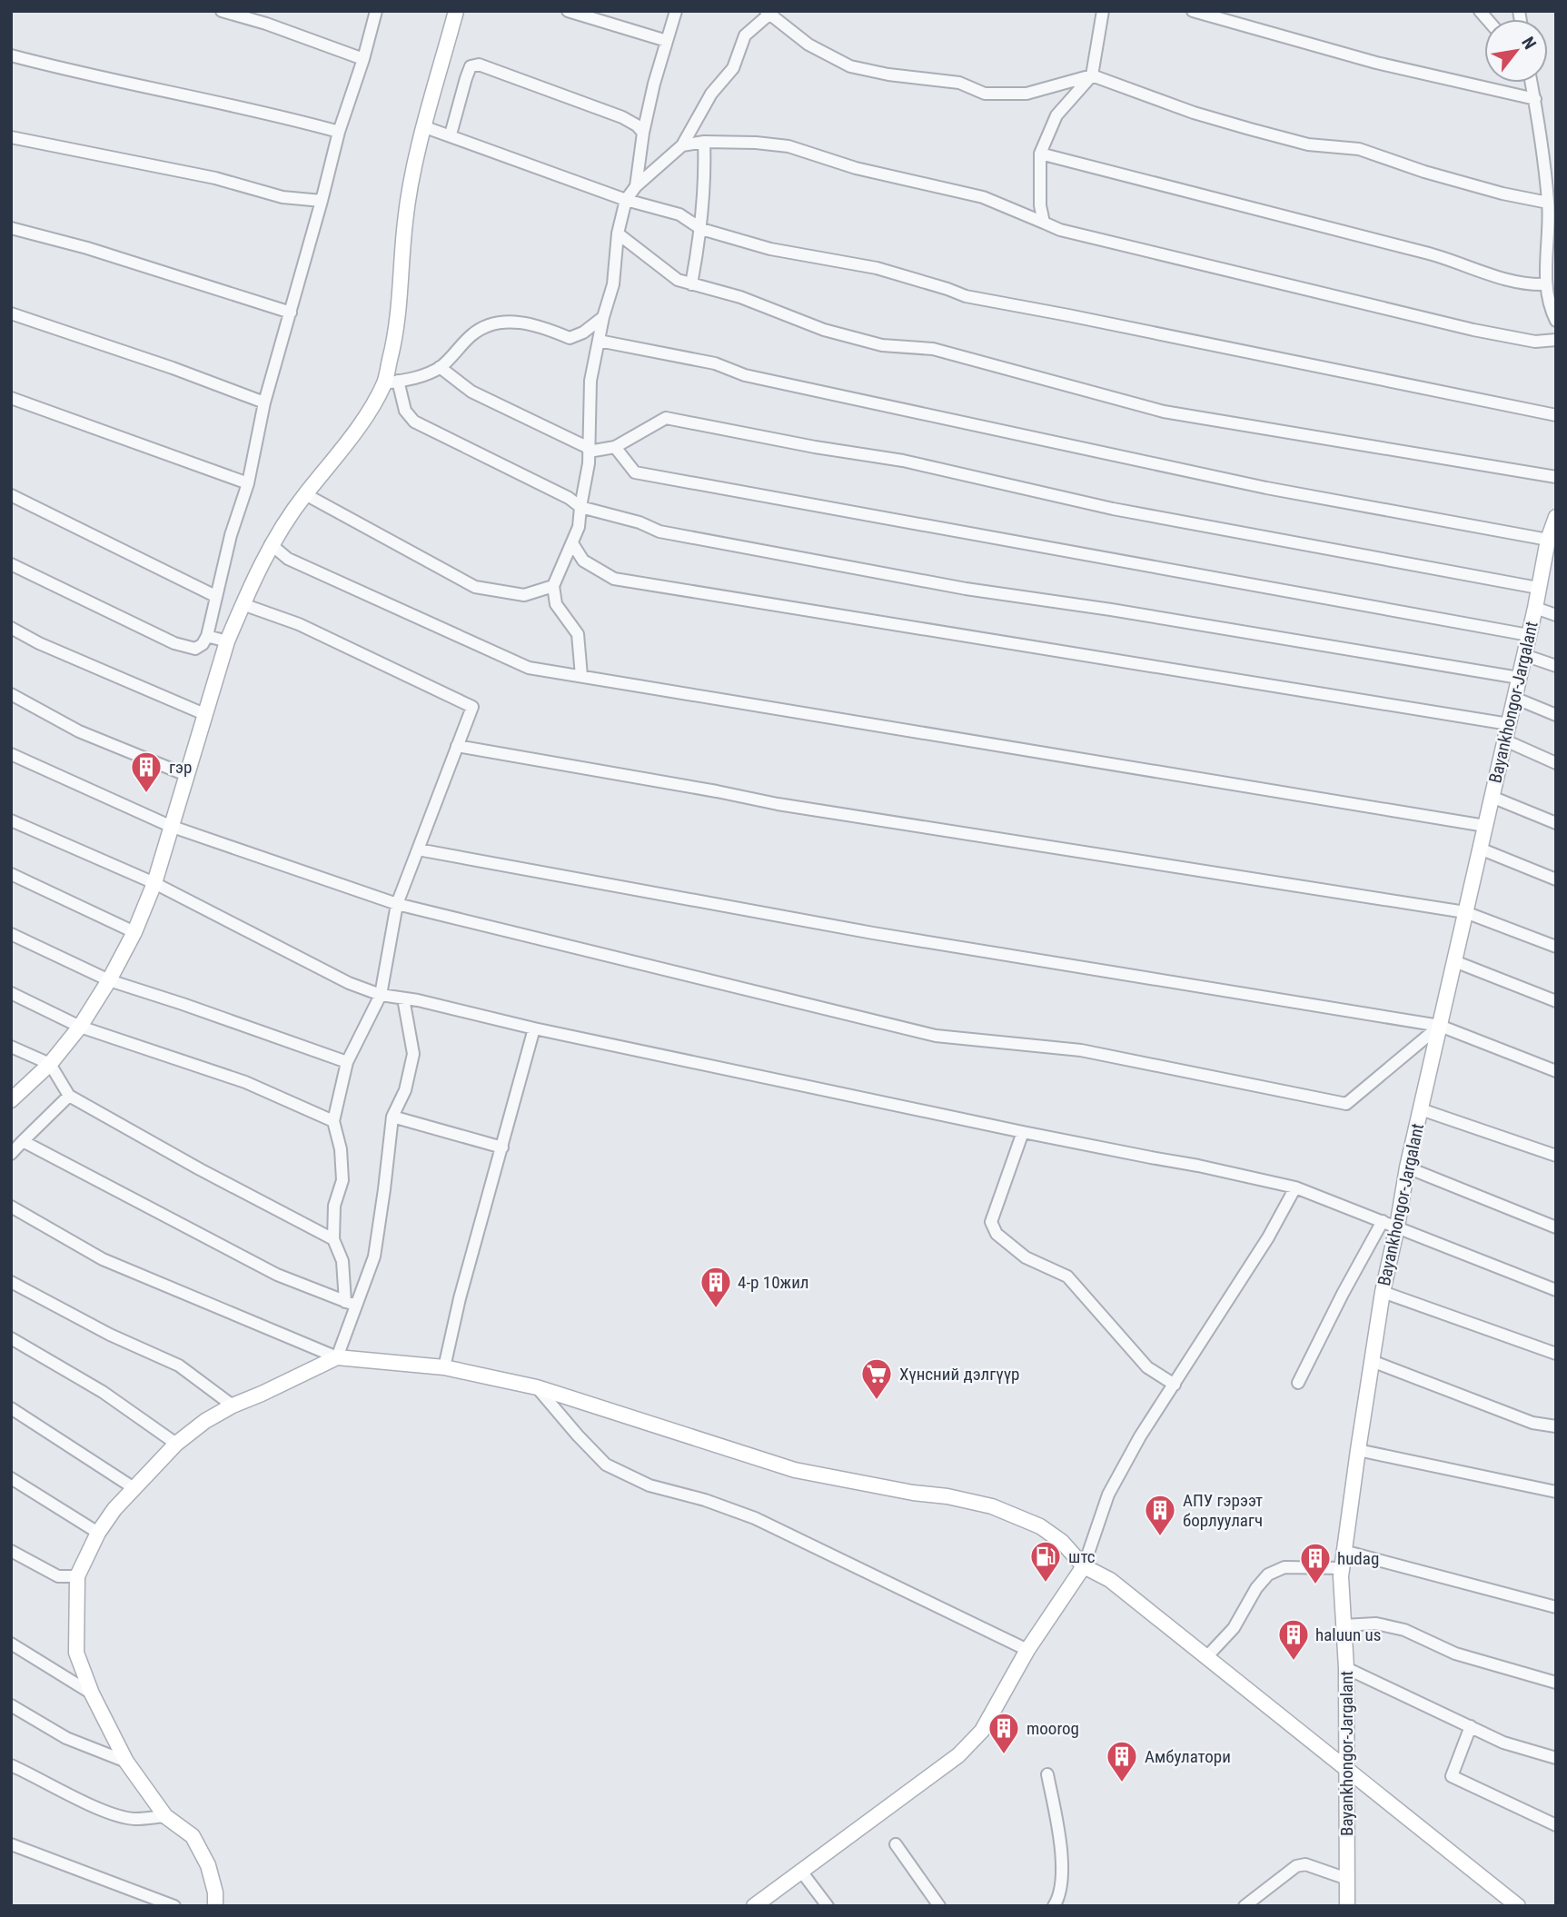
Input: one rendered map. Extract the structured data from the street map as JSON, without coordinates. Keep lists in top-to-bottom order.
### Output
{
  "streets": {
    "street": ["Bayankhongor-Jargalant"]
  },
  "places": {
    "building": [
      "гэр",
      "4-р 10жил",
      "АПУ гэрээт борлуулагч",
      "hudag",
      "haluun us",
      "moorog",
      "Амбулатори"
    ],
    "supermarket": ["Хүнсний дэлгүүр"],
    "fuel station": ["штс"]
  },
  "north": "top right"
}
